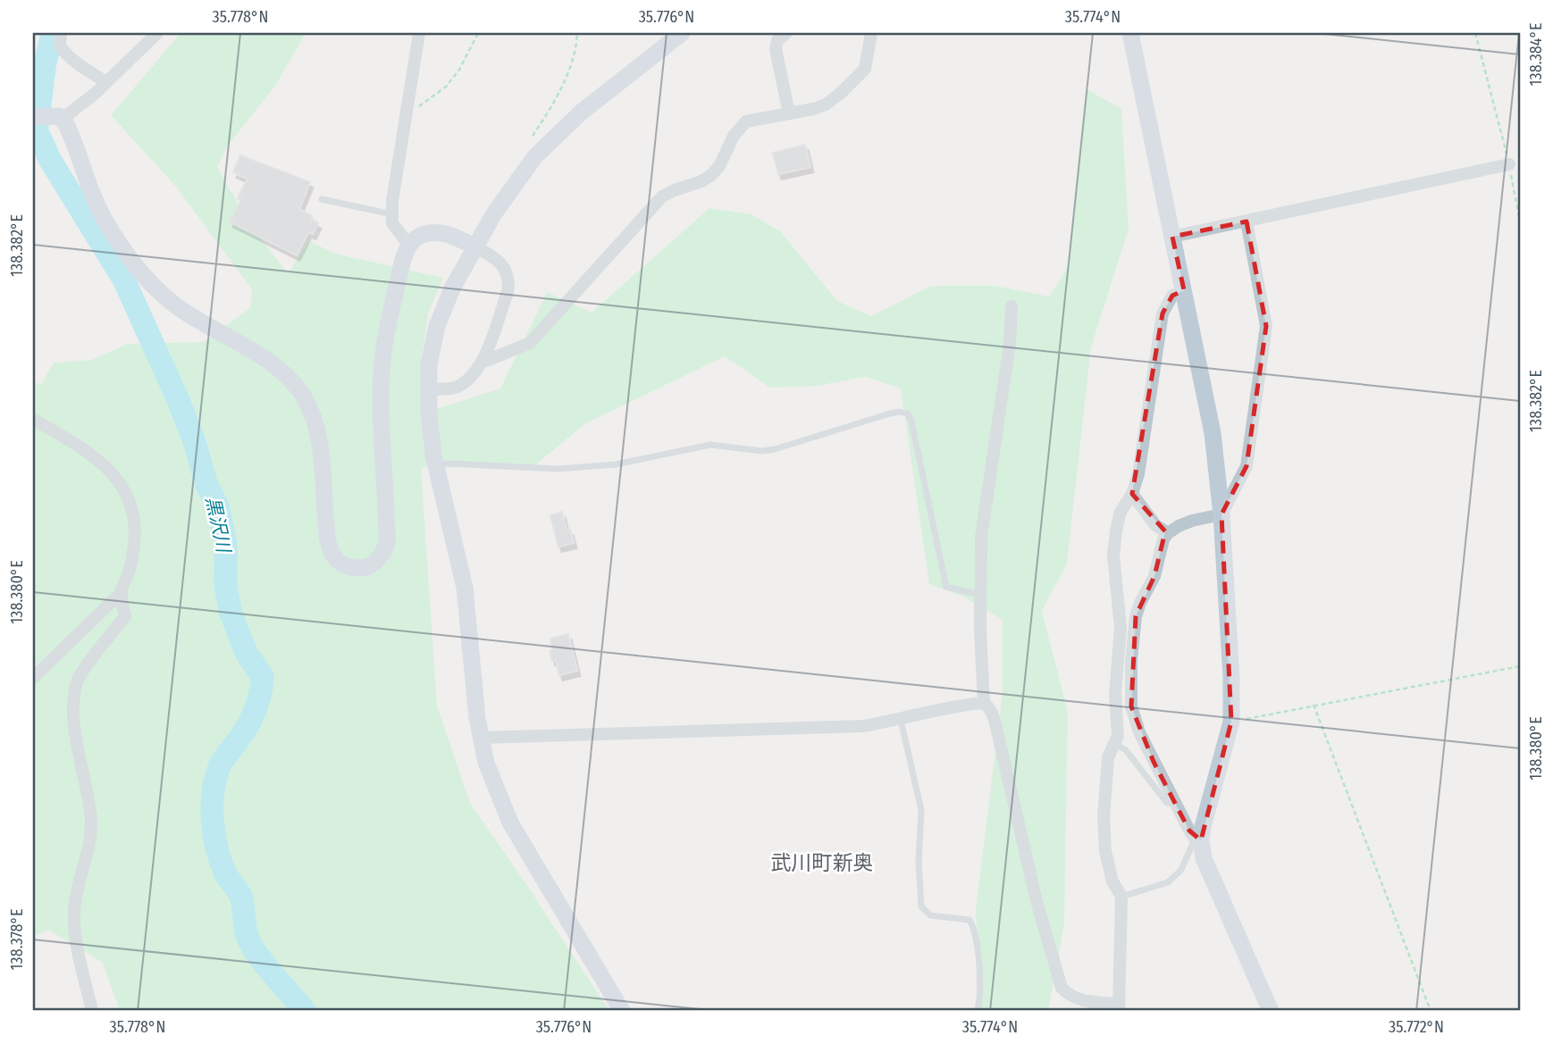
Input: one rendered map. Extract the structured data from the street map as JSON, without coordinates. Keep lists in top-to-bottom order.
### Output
{
  "districts": ["武川町新奥"],
  "water": ["黒沢川"],
  "coordinates": [
    "35.778°N",
    "35.776°N",
    "35.774°N",
    "138.384°E",
    "138.382°E",
    "138.380°E",
    "138.378°E",
    "35.772°N"
  ]
}
